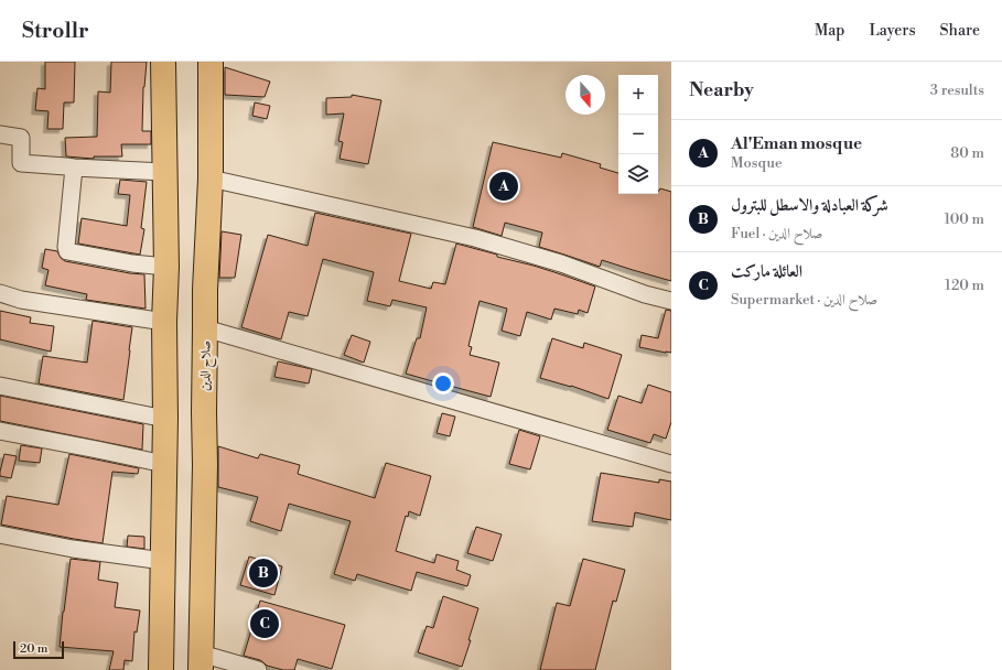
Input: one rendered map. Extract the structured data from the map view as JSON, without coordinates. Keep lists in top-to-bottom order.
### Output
{
  "streets": {
    "highway": ["صلاح الدين"]
  },
  "scale_bar": "20 m",
  "north": "bottom",
  "page": {
    "header": "Strollr",
    "nav": ["Map", "Layers", "Share"],
    "heading": ["Nearby", "3 results"],
    "map_buttons": ["+", "−"],
    "list": [
      {
        "mark": "A",
        "name": "Al'Eman mosque",
        "note": "Mosque",
        "value": "80 m"
      },
      {
        "mark": "B",
        "name": "شركة العبادلة والاسطل للبترول",
        "note": "Fuel · صلاح الدين",
        "value": "100 m"
      },
      {
        "mark": "C",
        "name": "العائلة ماركت",
        "note": "Supermarket · صلاح الدين",
        "value": "120 m"
      }
    ],
    "pins": ["A", "B", "C"],
    "scale": "20 m"
  }
}
